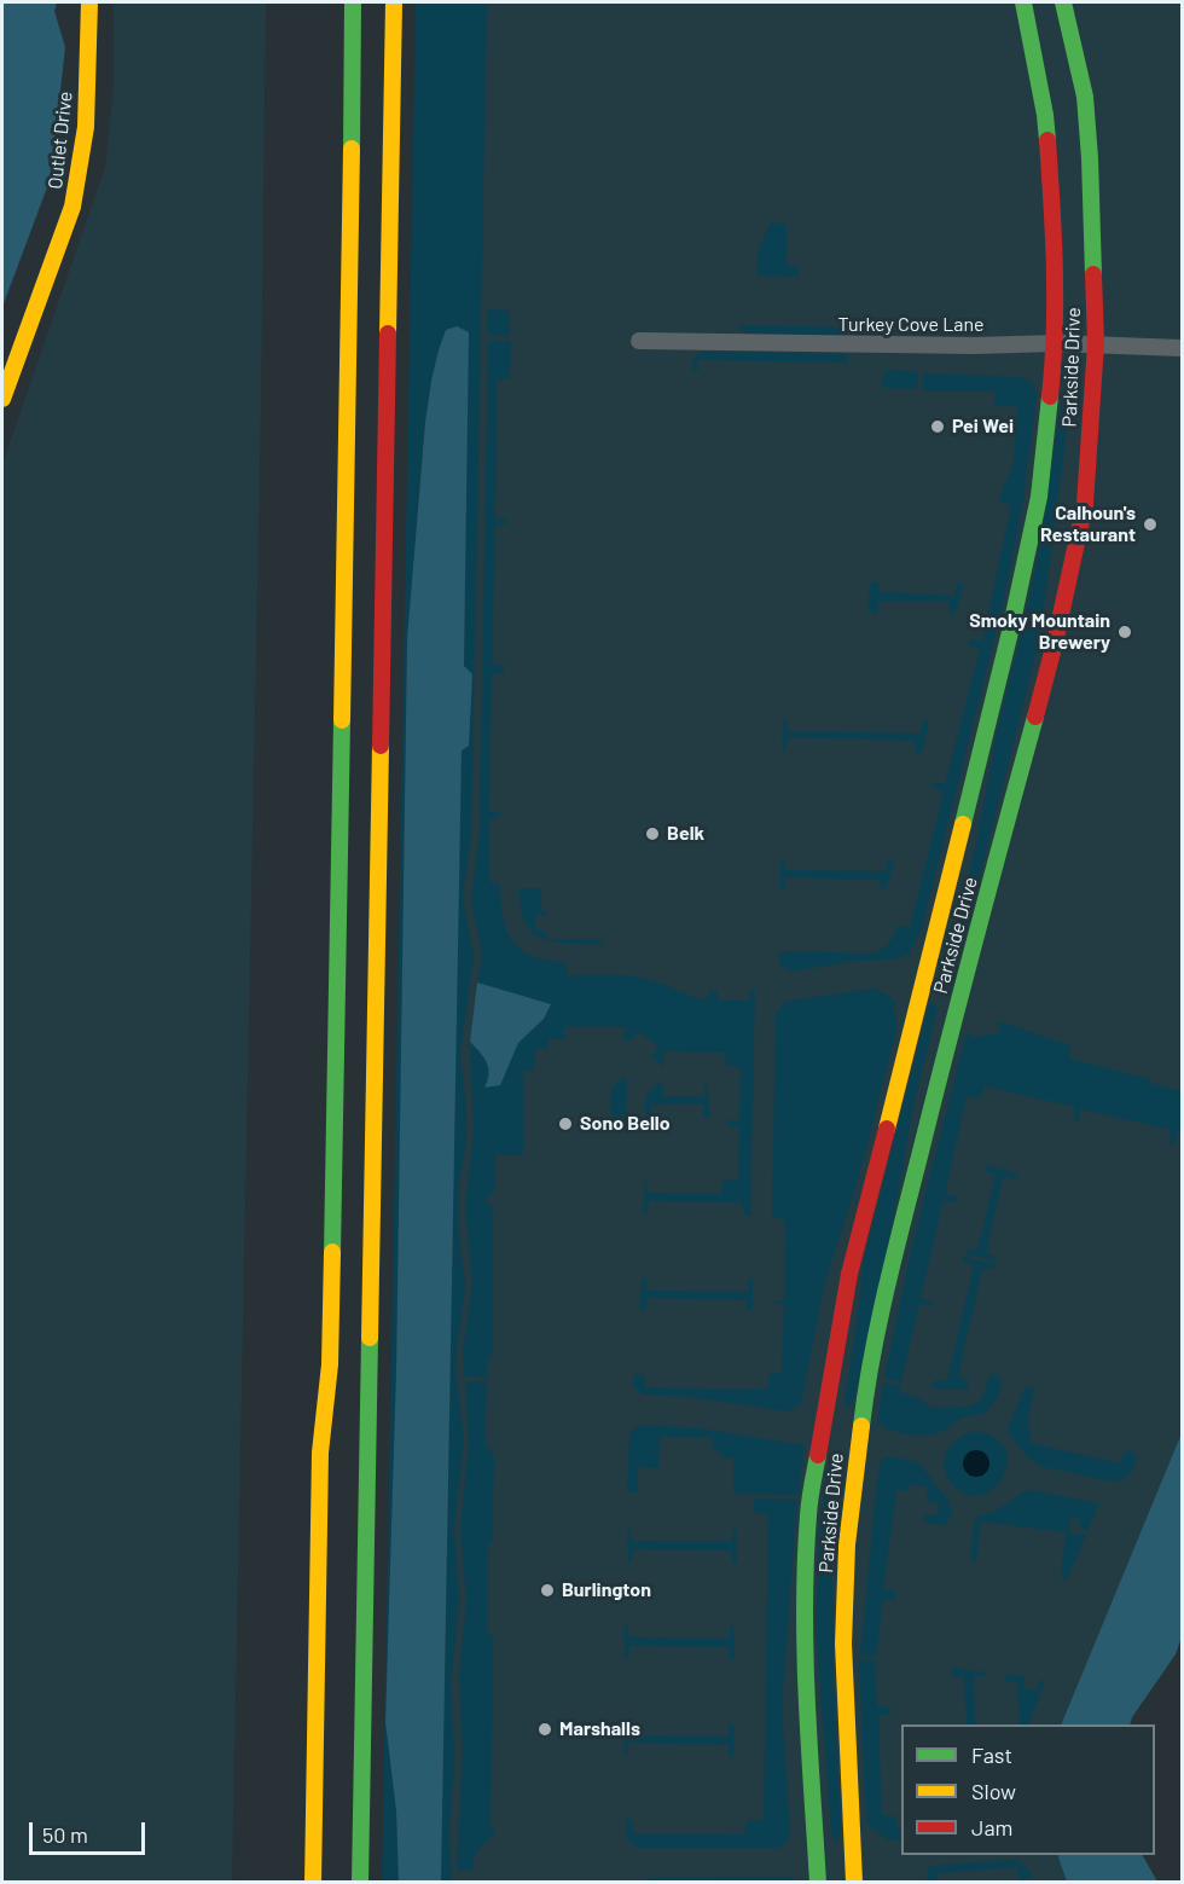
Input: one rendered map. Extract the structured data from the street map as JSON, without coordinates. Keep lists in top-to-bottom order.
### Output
{
  "streets": {
    "main road": ["Outlet Drive", "Parkside Drive"],
    "street": ["Turkey Cove Lane"]
  },
  "crossings": [
    ["Turkey Cove Lane", "Parkside Drive"]
  ],
  "places": [
    "Pei Wei",
    "Calhoun's Restaurant",
    "Smoky Mountain Brewery",
    "Belk",
    "Sono Bello",
    "Burlington",
    "Marshalls"
  ],
  "legend": ["Fast", "Slow", "Jam"],
  "scale_bar": "50 m"
}
